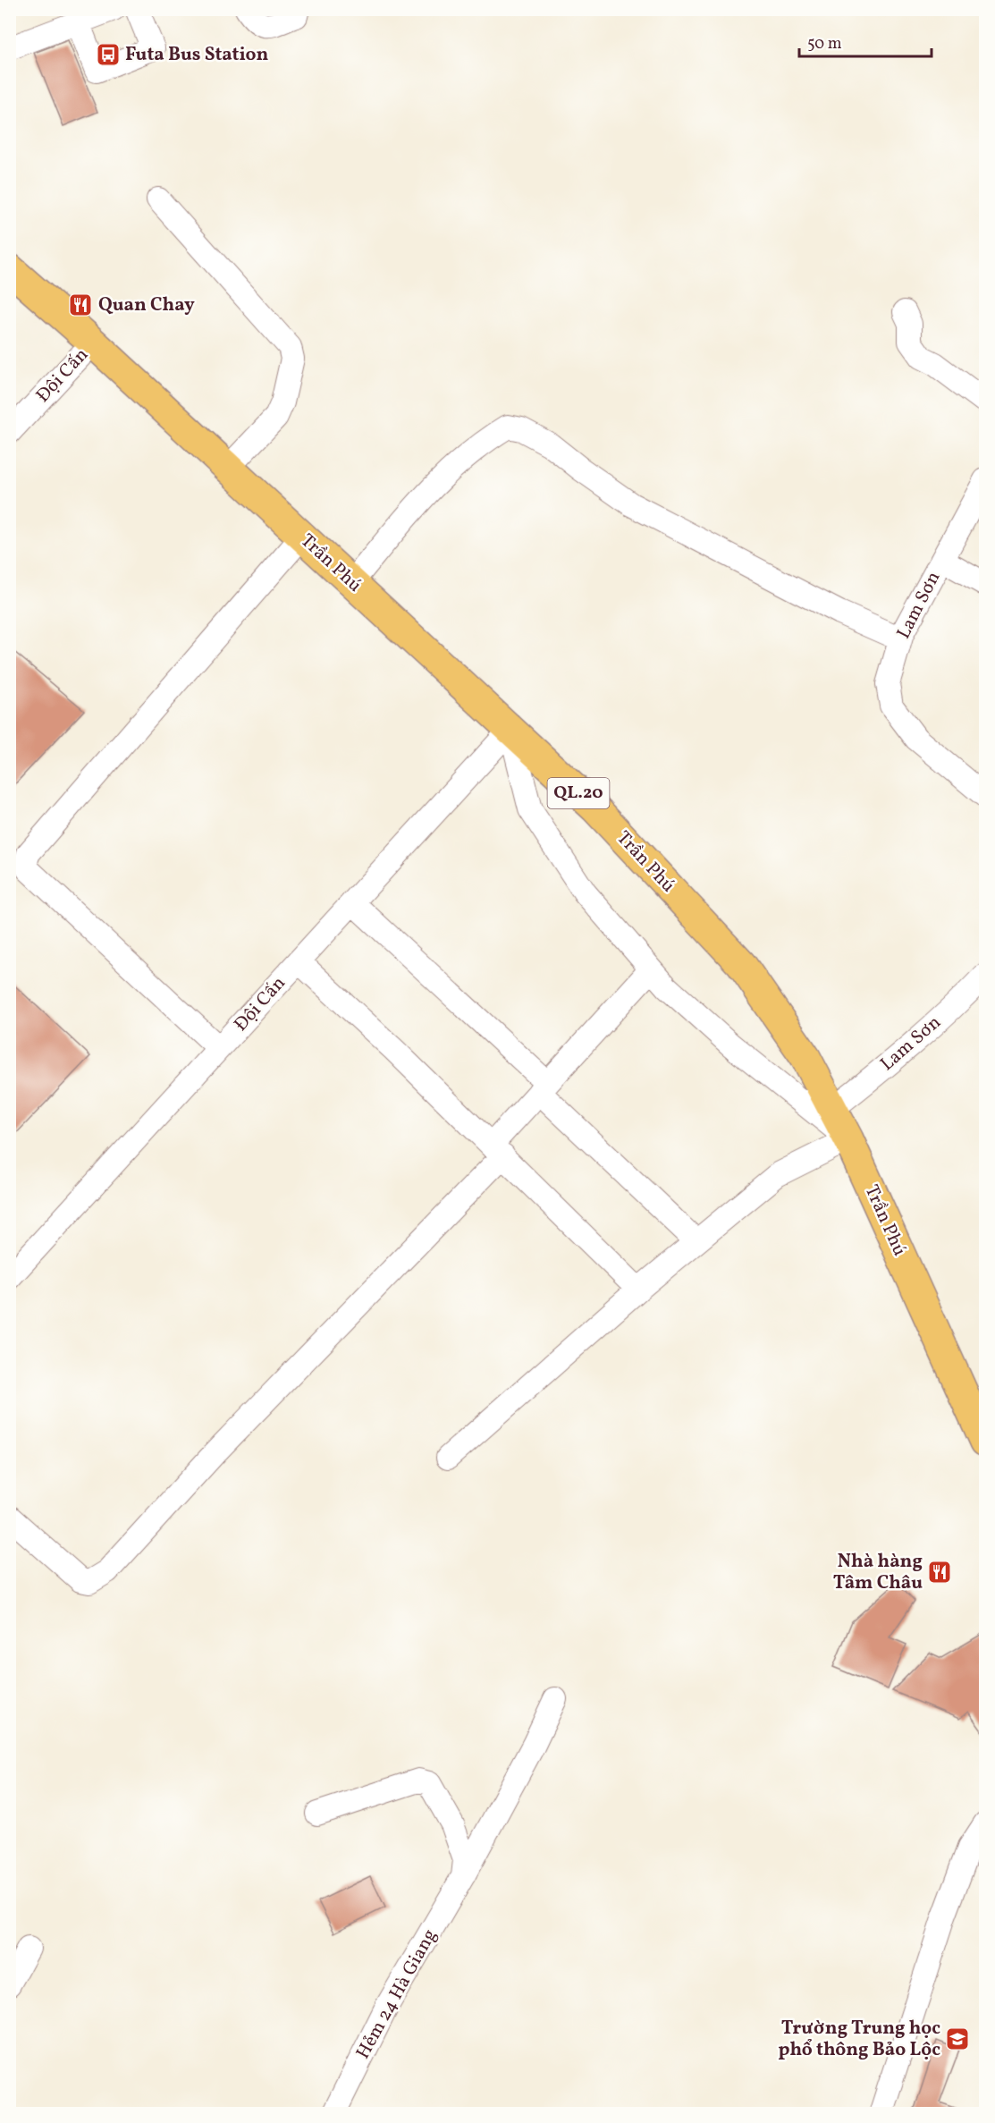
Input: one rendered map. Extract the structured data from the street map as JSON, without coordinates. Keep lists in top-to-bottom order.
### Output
{
  "streets": {
    "highway": ["Trần Phú", "QL.20"],
    "street": ["Đội Cấn", "Lam Sơn", "Hẻm 24 Hà Giang"]
  },
  "crossings": [
    ["Đội Cấn", "Trần Phú"],
    ["Trần Phú", "Lam Sơn"]
  ],
  "places": {
    "bus stop": ["Futa Bus Station"],
    "restaurant": ["Quan Chay", "Nhà hàng Tâm Châu"],
    "school or university": ["Trường Trung học phổ thông Bảo Lộc"]
  },
  "scale_bar": "50 m"
}
